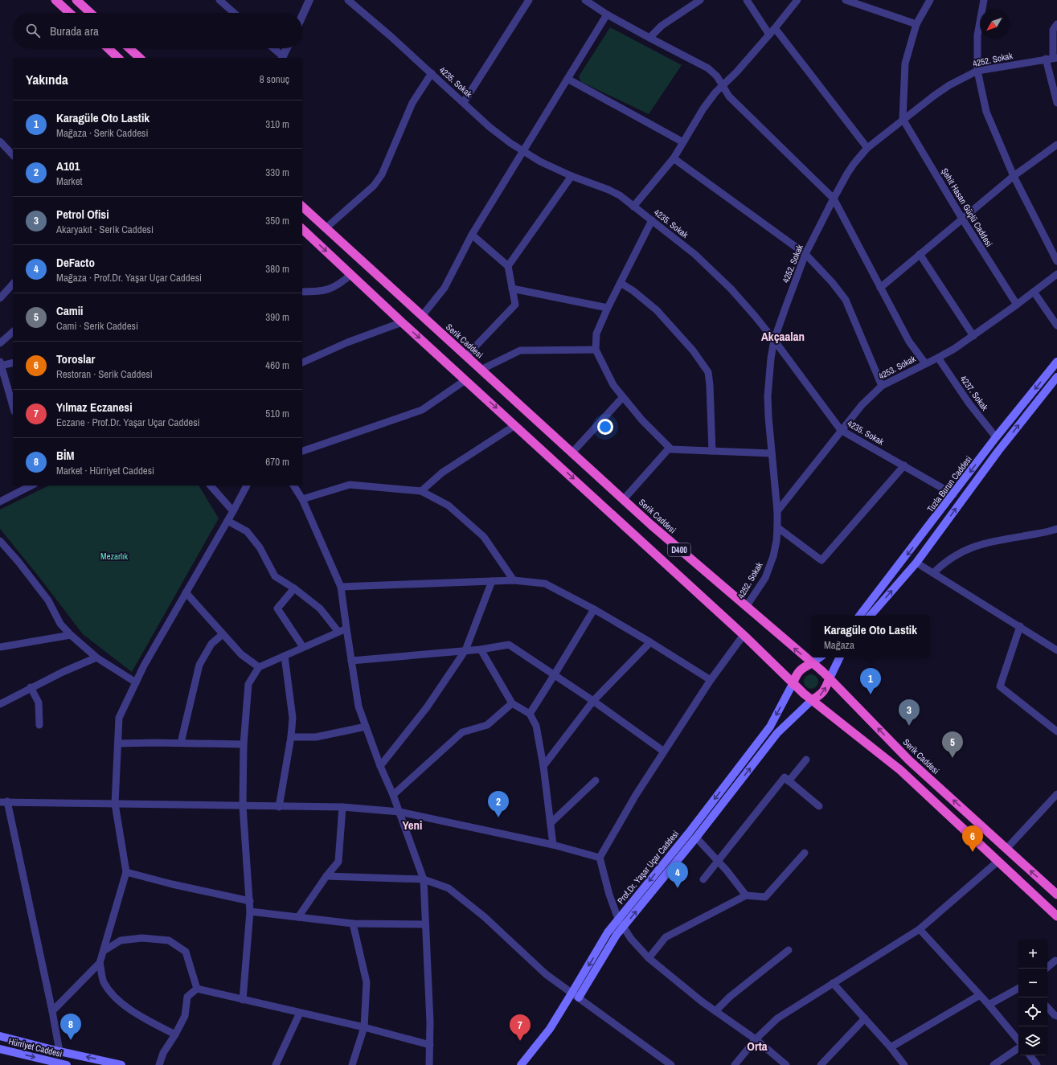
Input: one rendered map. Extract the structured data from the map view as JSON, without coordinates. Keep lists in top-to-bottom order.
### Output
{
  "streets": {
    "highway": ["Serik Caddesi", "D400"],
    "main road": ["Tuzla Burun Caddesi", "Prof.Dr. Yaşar Uçar Caddesi", "Hürriyet Caddesi"],
    "street": [
      "4252. Sokak",
      "4235. Sokak",
      "Şehit Hasan Güçlü Caddesi",
      "4253. Sokak",
      "4237. Sokak"
    ]
  },
  "crossings": [
    ["4252. Sokak", "4235. Sokak"],
    ["4252. Sokak", "Şehit Hasan Güçlü Caddesi"],
    ["4252. Sokak", "Serik Caddesi"],
    ["4252. Sokak", "4253. Sokak"],
    ["4235. Sokak", "4253. Sokak"],
    ["4235. Sokak", "Tuzla Burun Caddesi"],
    ["Şehit Hasan Güçlü Caddesi", "4253. Sokak"],
    ["Serik Caddesi", "D400"],
    ["Serik Caddesi", "Prof.Dr. Yaşar Uçar Caddesi"],
    ["4253. Sokak", "4237. Sokak"],
    ["4237. Sokak", "Tuzla Burun Caddesi"],
    ["D400", "Prof.Dr. Yaşar Uçar Caddesi"]
  ],
  "districts": ["Akçaalan", "Yeni", "Orta"],
  "parks": ["Mezarlık"],
  "north": "bottom left",
  "page": {
    "search": "Burada ara",
    "heading": ["Yakında", "8 sonuç"],
    "list": [
      {
        "mark": "1",
        "name": "Karagüle Oto Lastik",
        "note": "Mağaza · Serik Caddesi",
        "value": "310 m"
      },
      {
        "mark": "2",
        "name": "A101",
        "note": "Market",
        "value": "330 m"
      },
      {
        "mark": "3",
        "name": "Petrol Ofisi",
        "note": "Akaryakıt · Serik Caddesi",
        "value": "350 m"
      },
      {
        "mark": "4",
        "name": "DeFacto",
        "note": "Mağaza · Prof.Dr. Yaşar Uçar Caddesi",
        "value": "380 m"
      },
      {
        "mark": "5",
        "name": "Camii",
        "note": "Cami · Serik Caddesi",
        "value": "390 m"
      },
      {
        "mark": "6",
        "name": "Toroslar",
        "note": "Restoran · Serik Caddesi",
        "value": "460 m"
      },
      {
        "mark": "7",
        "name": "Yılmaz Eczanesi",
        "note": "Eczane · Prof.Dr. Yaşar Uçar Caddesi",
        "value": "510 m"
      },
      {
        "mark": "8",
        "name": "BİM",
        "note": "Market · Hürriyet Caddesi",
        "value": "670 m"
      }
    ],
    "popup": ["Karagüle Oto Lastik", "Mağaza"],
    "pins": [
      "1",
      "3",
      "5",
      "2",
      "6",
      "4",
      "8",
      "7"
    ],
    "map_buttons": ["+", "−"]
  }
}
